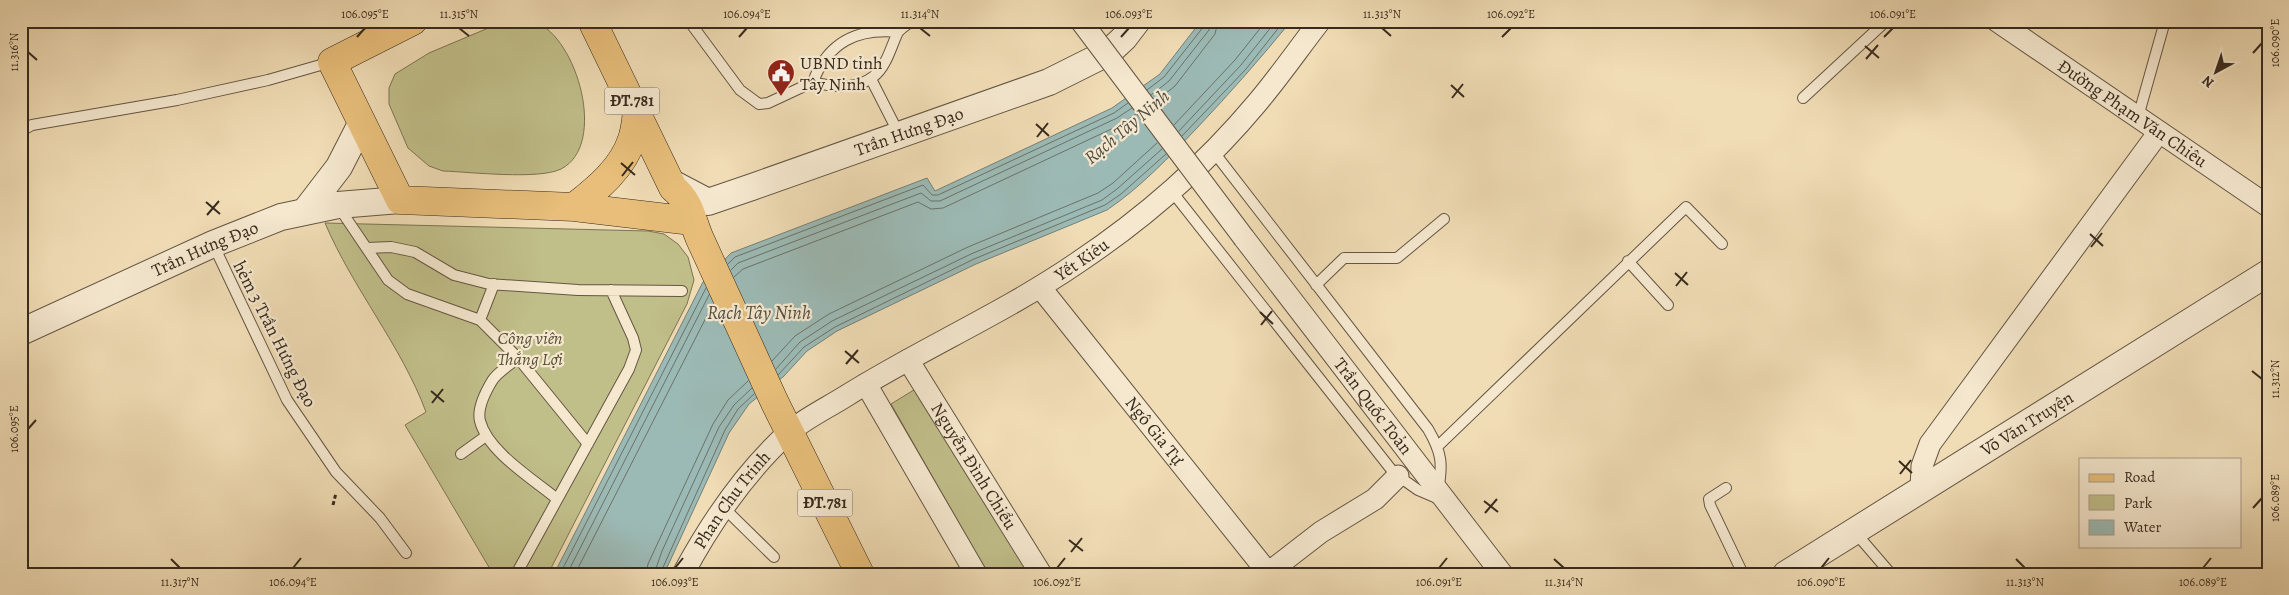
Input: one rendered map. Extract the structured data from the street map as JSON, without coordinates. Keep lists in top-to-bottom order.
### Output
{
  "streets": {
    "main road": ["ĐT.781", "Trần Hưng Đạo"],
    "street": [
      "Đường Phạm Văn Chiêu",
      "Yết Kiêu",
      "Trần Quốc Toản",
      "Võ Văn Truyện",
      "Ngô Gia Tự",
      "Nguyễn Đình Chiểu",
      "Phan Chu Trinh"
    ],
    "lane": ["hẻm 3 Trần Hưng Đạo"]
  },
  "crossings": [
    ["ĐT.781", "Trần Hưng Đạo"],
    ["ĐT.781", "Yết Kiêu"],
    ["ĐT.781", "Phan Chu Trinh"],
    ["Trần Hưng Đạo", "hẻm 3 Trần Hưng Đạo"],
    ["Yết Kiêu", "Ngô Gia Tự"],
    ["Yết Kiêu", "Nguyễn Đình Chiểu"],
    ["Yết Kiêu", "Phan Chu Trinh"]
  ],
  "water": ["Rạch Tây Ninh"],
  "parks": ["Công viên Thắng Lợi"],
  "places": {
    "public building": ["UBND tỉnh Tây Ninh"]
  },
  "legend": ["Road", "Park", "Water"],
  "north": "bottom left",
  "coordinates": [
    "106.095°E",
    "11.315°N",
    "106.094°E",
    "11.314°N",
    "106.093°E",
    "11.313°N",
    "106.092°E",
    "106.091°E",
    "106.090°E",
    "11.316°N",
    "11.312°N",
    "106.089°E",
    "11.317°N"
  ]
}
